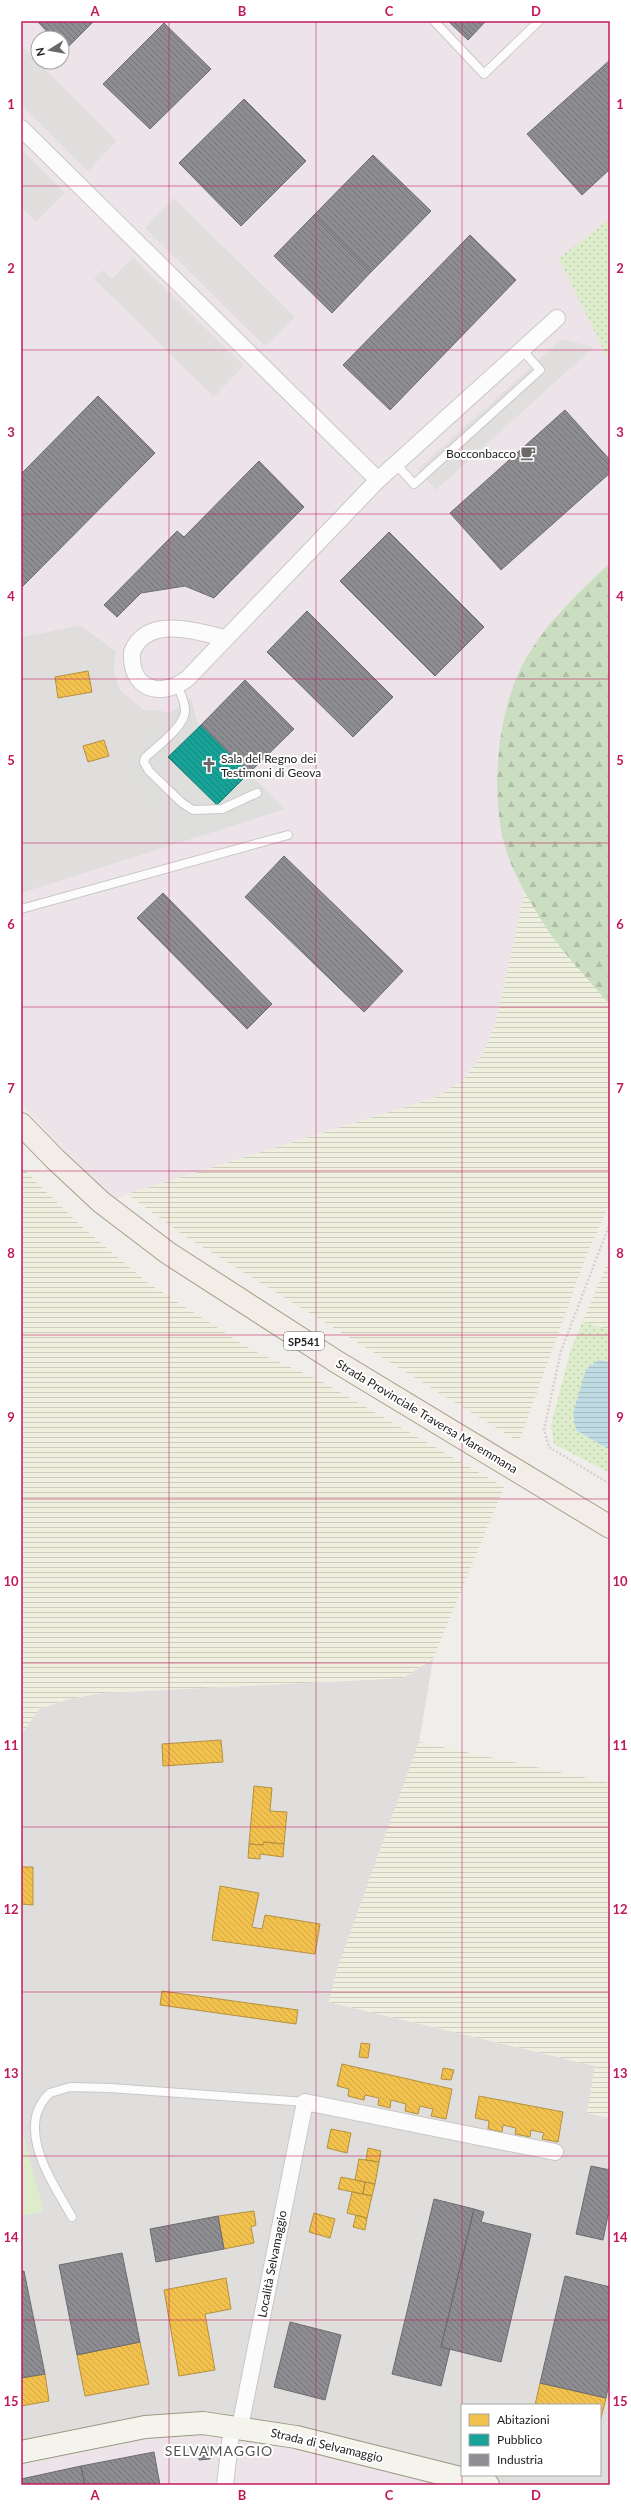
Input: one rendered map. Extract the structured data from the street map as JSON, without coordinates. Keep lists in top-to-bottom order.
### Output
{
  "streets": {
    "main road": ["SP541", "Strada Provinciale Traversa Maremmana"],
    "street": ["Località Selvamaggio", "Strada di Selvamaggio"]
  },
  "crossings": [
    ["Località Selvamaggio", "Strada di Selvamaggio"]
  ],
  "districts": ["SELVAMAGGIO"],
  "places": {
    "cafe": ["Bocconbacco"],
    "church": ["Sala del Regno dei Testimoni di Geova"]
  },
  "legend": ["Abitazioni", "Pubblico", "Industria"],
  "north": "left",
  "grid": {
    "columns": [
      "A",
      "B",
      "C",
      "D"
    ],
    "rows": [
      "1",
      "2",
      "3",
      "4",
      "5",
      "6",
      "7",
      "8",
      "9",
      "10",
      "11",
      "12",
      "13",
      "14",
      "15"
    ]
  }
}
